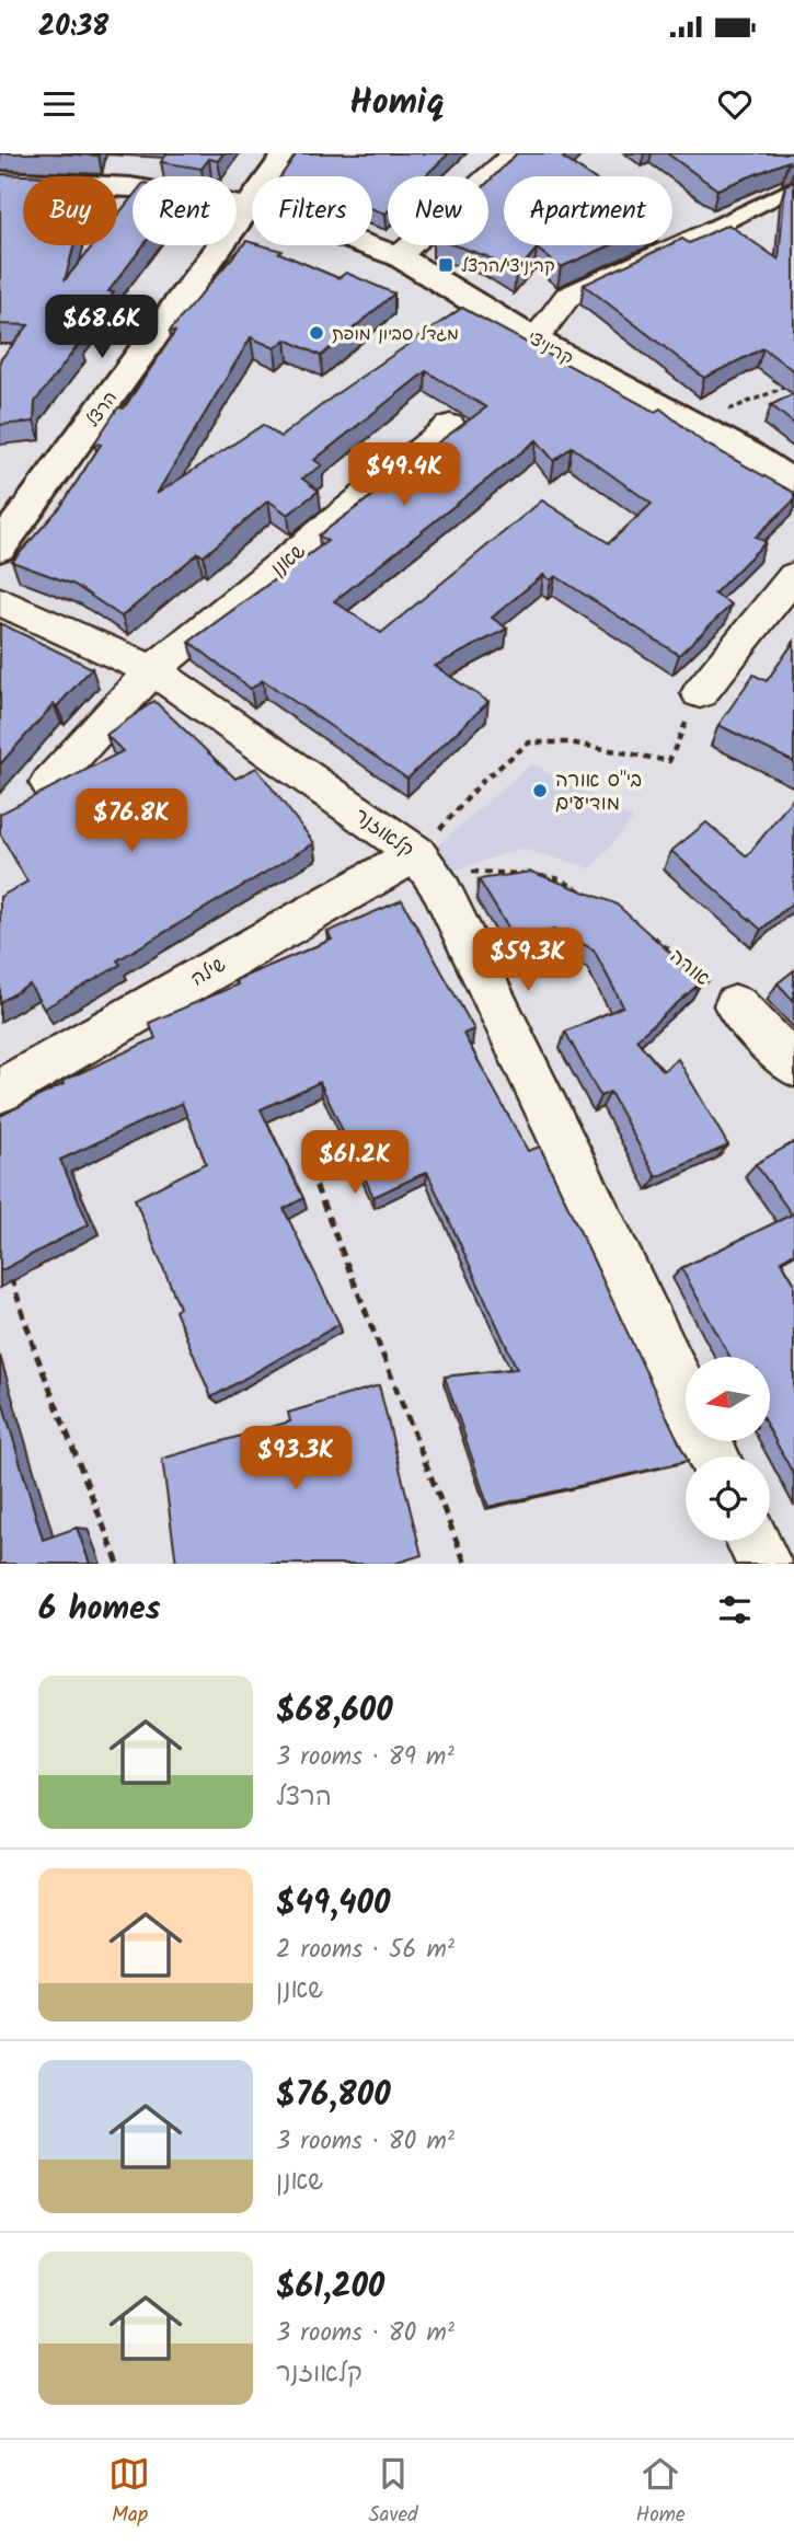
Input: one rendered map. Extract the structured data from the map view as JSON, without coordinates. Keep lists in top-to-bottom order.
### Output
{
  "streets": {
    "street": [
      "קריניצי",
      "הרצל",
      "שאנן",
      "קלאוזנר",
      "שילה"
    ],
    "path": ["אורה"]
  },
  "crossings": [
    ["קריניצי", "הרצל"],
    ["שאנן", "קלאוזנר"],
    ["קלאוזנר", "שילה"]
  ],
  "places": {
    "transit": ["קריניצי/הרצל"],
    "other": ["מגדל סביון מופת", "בי\"ס אורה מודיעים"]
  },
  "north": "left",
  "page": {
    "status": "20:38",
    "header": "Homiq",
    "chip": [
      "Buy",
      "Rent",
      "Filters",
      "New",
      "Apartment"
    ],
    "price": [
      "$68.6K",
      "$49.4K",
      "$76.8K",
      "$59.3K",
      "$61.2K",
      "$93.3K"
    ],
    "heading": "6 homes",
    "list": [
      {
        "name": "$68,600",
        "note": "3 rooms · 89 m² · הרצל"
      },
      {
        "name": "$49,400",
        "note": "2 rooms · 56 m² · שאנן"
      },
      {
        "name": "$76,800",
        "note": "3 rooms · 80 m² · שאנן"
      },
      {
        "name": "$61,200",
        "note": "3 rooms · 80 m² · קלאוזנר"
      }
    ],
    "tabs": ["Map", "Saved", "Home"]
  }
}
